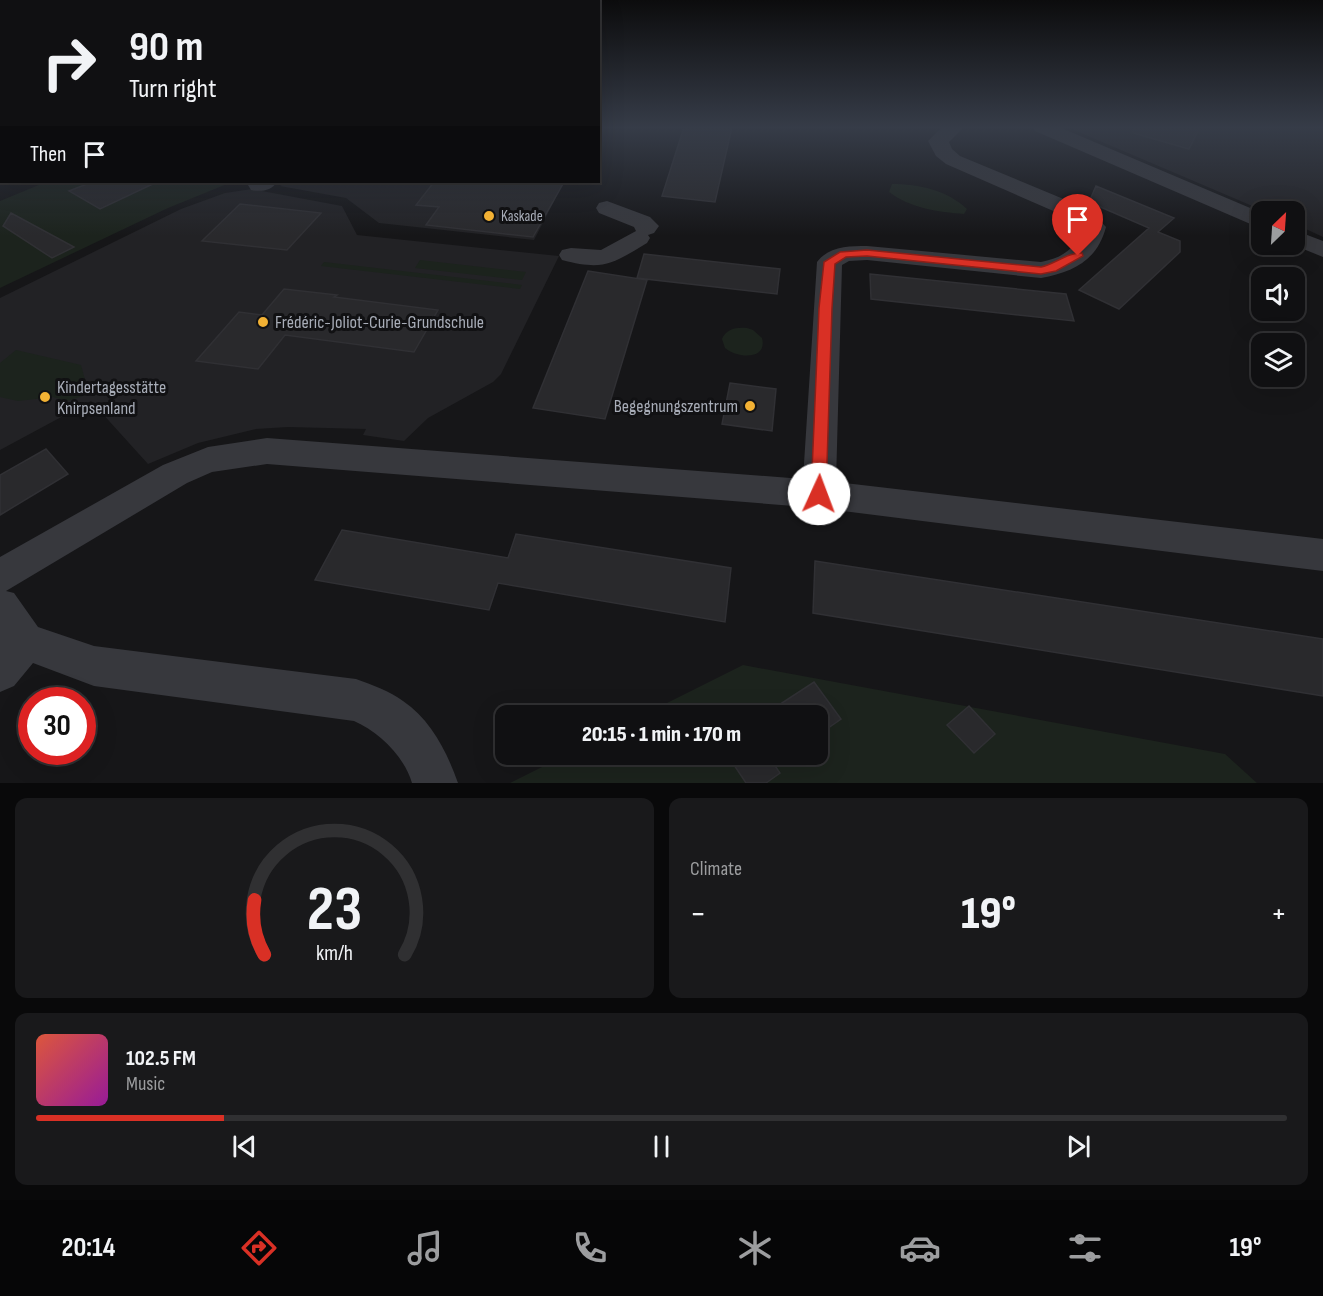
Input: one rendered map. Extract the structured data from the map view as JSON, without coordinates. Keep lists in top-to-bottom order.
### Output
{
  "places": [
    "Kaskade",
    "Frédéric-Joliot-Curie-Grundschule",
    "Kindertagesstätte Knirpsenland",
    "Begegnungszentrum"
  ],
  "north": "top right",
  "page": {
    "turn": ["90 m", "Turn right"],
    "then": "Then",
    "limit": "30",
    "trip": "20:15 · 1 min · 170 m",
    "tile": "Climate",
    "heat": ["−", "19°", "+"],
    "song": ["102.5 FM", "Music"],
    "tabs": ["20:14", "19°"],
    "gauge": ["23", "km/h"]
  }
}
